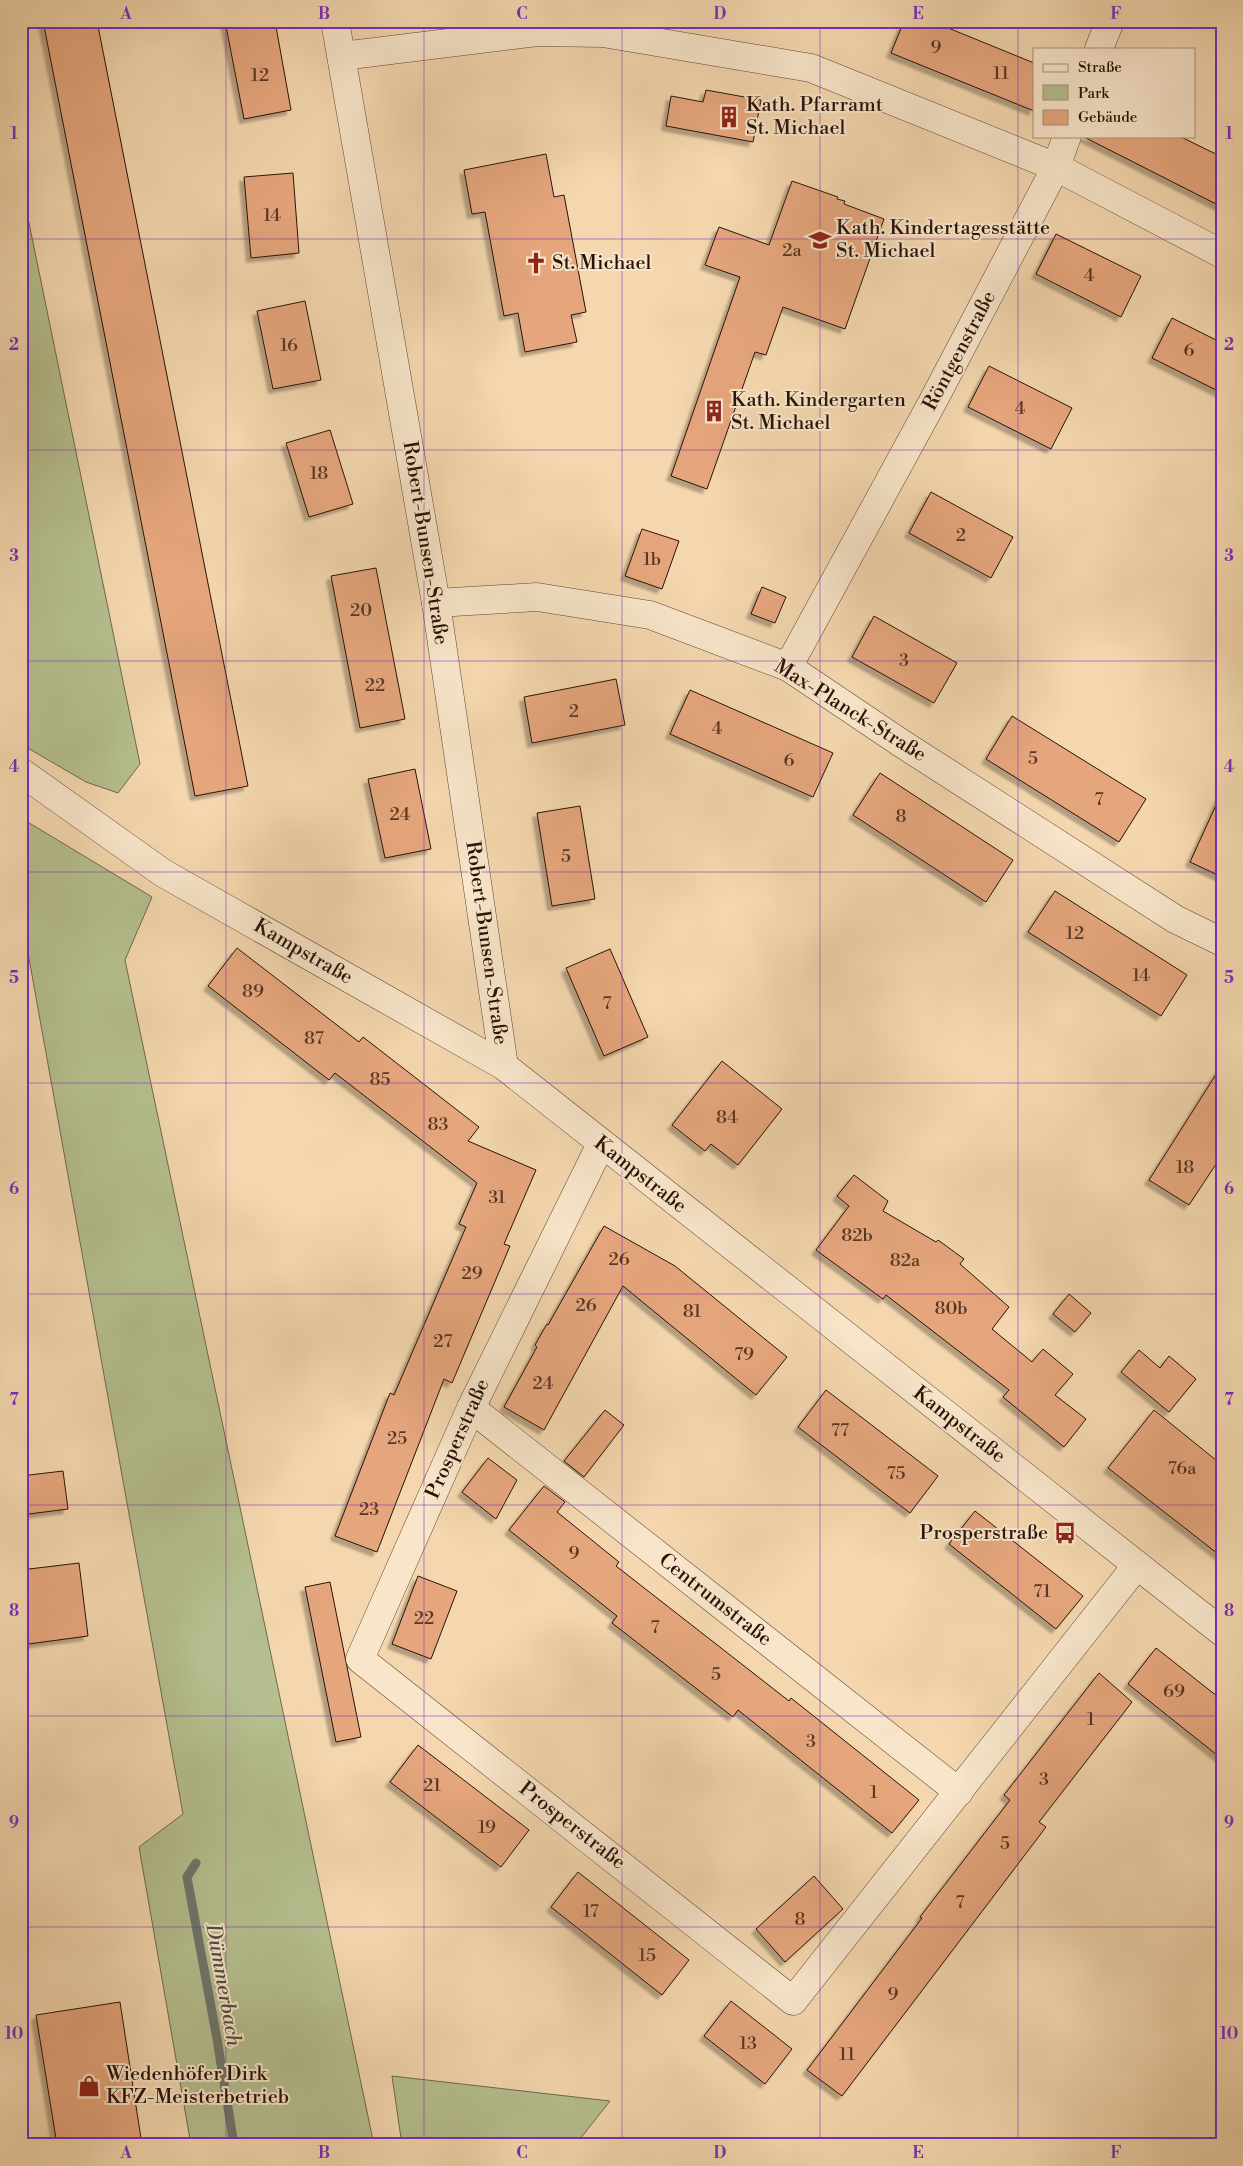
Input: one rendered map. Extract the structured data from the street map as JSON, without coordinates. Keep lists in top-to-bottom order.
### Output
{
  "streets": {
    "street": [
      "Röntgenstraße",
      "Robert-Bunsen-Straße",
      "Max-Planck-Straße",
      "Kampstraße",
      "Prosperstraße",
      "Centrumstraße"
    ]
  },
  "crossings": [
    ["Röntgenstraße", "Max-Planck-Straße"],
    ["Robert-Bunsen-Straße", "Max-Planck-Straße"],
    ["Robert-Bunsen-Straße", "Kampstraße"],
    ["Kampstraße", "Prosperstraße"],
    ["Prosperstraße", "Centrumstraße"]
  ],
  "water": ["Dümmerbach"],
  "places": {
    "building": ["Kath. Pfarramt St. Michael", "Kath. Kindergarten St. Michael"],
    "school or university": ["Kath. Kindertagesstätte St. Michael"],
    "church": ["St. Michael"],
    "bus stop": ["Prosperstraße"],
    "shop": ["Wiedenhöfer Dirk KFZ-Meisterbetrieb"]
  },
  "house_numbers": [
    "9",
    "11",
    "12",
    "14",
    "2a",
    "4",
    "16",
    "6",
    "4",
    "18",
    "2",
    "1b",
    "20",
    "3",
    "22",
    "2",
    "4",
    "5",
    "6",
    "7",
    "24",
    "8",
    "5",
    "12",
    "14",
    "89",
    "7",
    "87",
    "85",
    "84",
    "83",
    "18",
    "31",
    "82b",
    "26",
    "82a",
    "29",
    "26",
    "80b",
    "81",
    "27",
    "79",
    "24",
    "77",
    "25",
    "76a",
    "75",
    "23",
    "9",
    "71",
    "22",
    "7",
    "5",
    "69",
    "1",
    "3",
    "3",
    "21",
    "1",
    "19",
    "5",
    "7",
    "17",
    "8",
    "15",
    "9",
    "13",
    "11"
  ],
  "legend": ["Straße", "Park", "Gebäude"],
  "grid": {
    "columns": [
      "A",
      "B",
      "C",
      "D",
      "E",
      "F"
    ],
    "rows": [
      "1",
      "2",
      "3",
      "4",
      "5",
      "6",
      "7",
      "8",
      "9",
      "10"
    ]
  }
}
